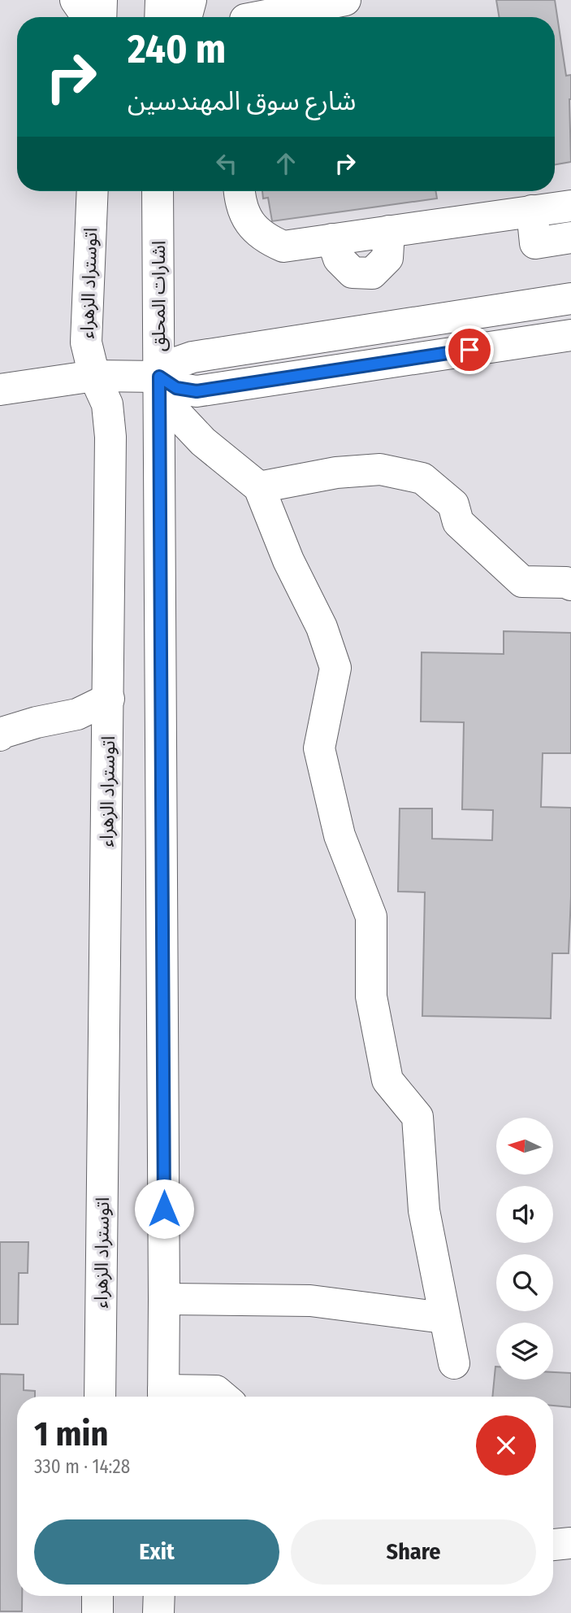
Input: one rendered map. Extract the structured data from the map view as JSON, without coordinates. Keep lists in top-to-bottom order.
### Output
{
  "streets": {
    "main road": ["اتوستراد الزهراء", "اشارات المحلق"]
  },
  "crossings": [
    ["اتوستراد الزهراء", "اشارات المحلق"]
  ],
  "north": "left",
  "page": {
    "turn": ["240 m", "شارع سوق المهندسين"],
    "heading": ["1 min", "330 m · 14:28"],
    "buttons": ["Exit", "Share"]
  }
}
